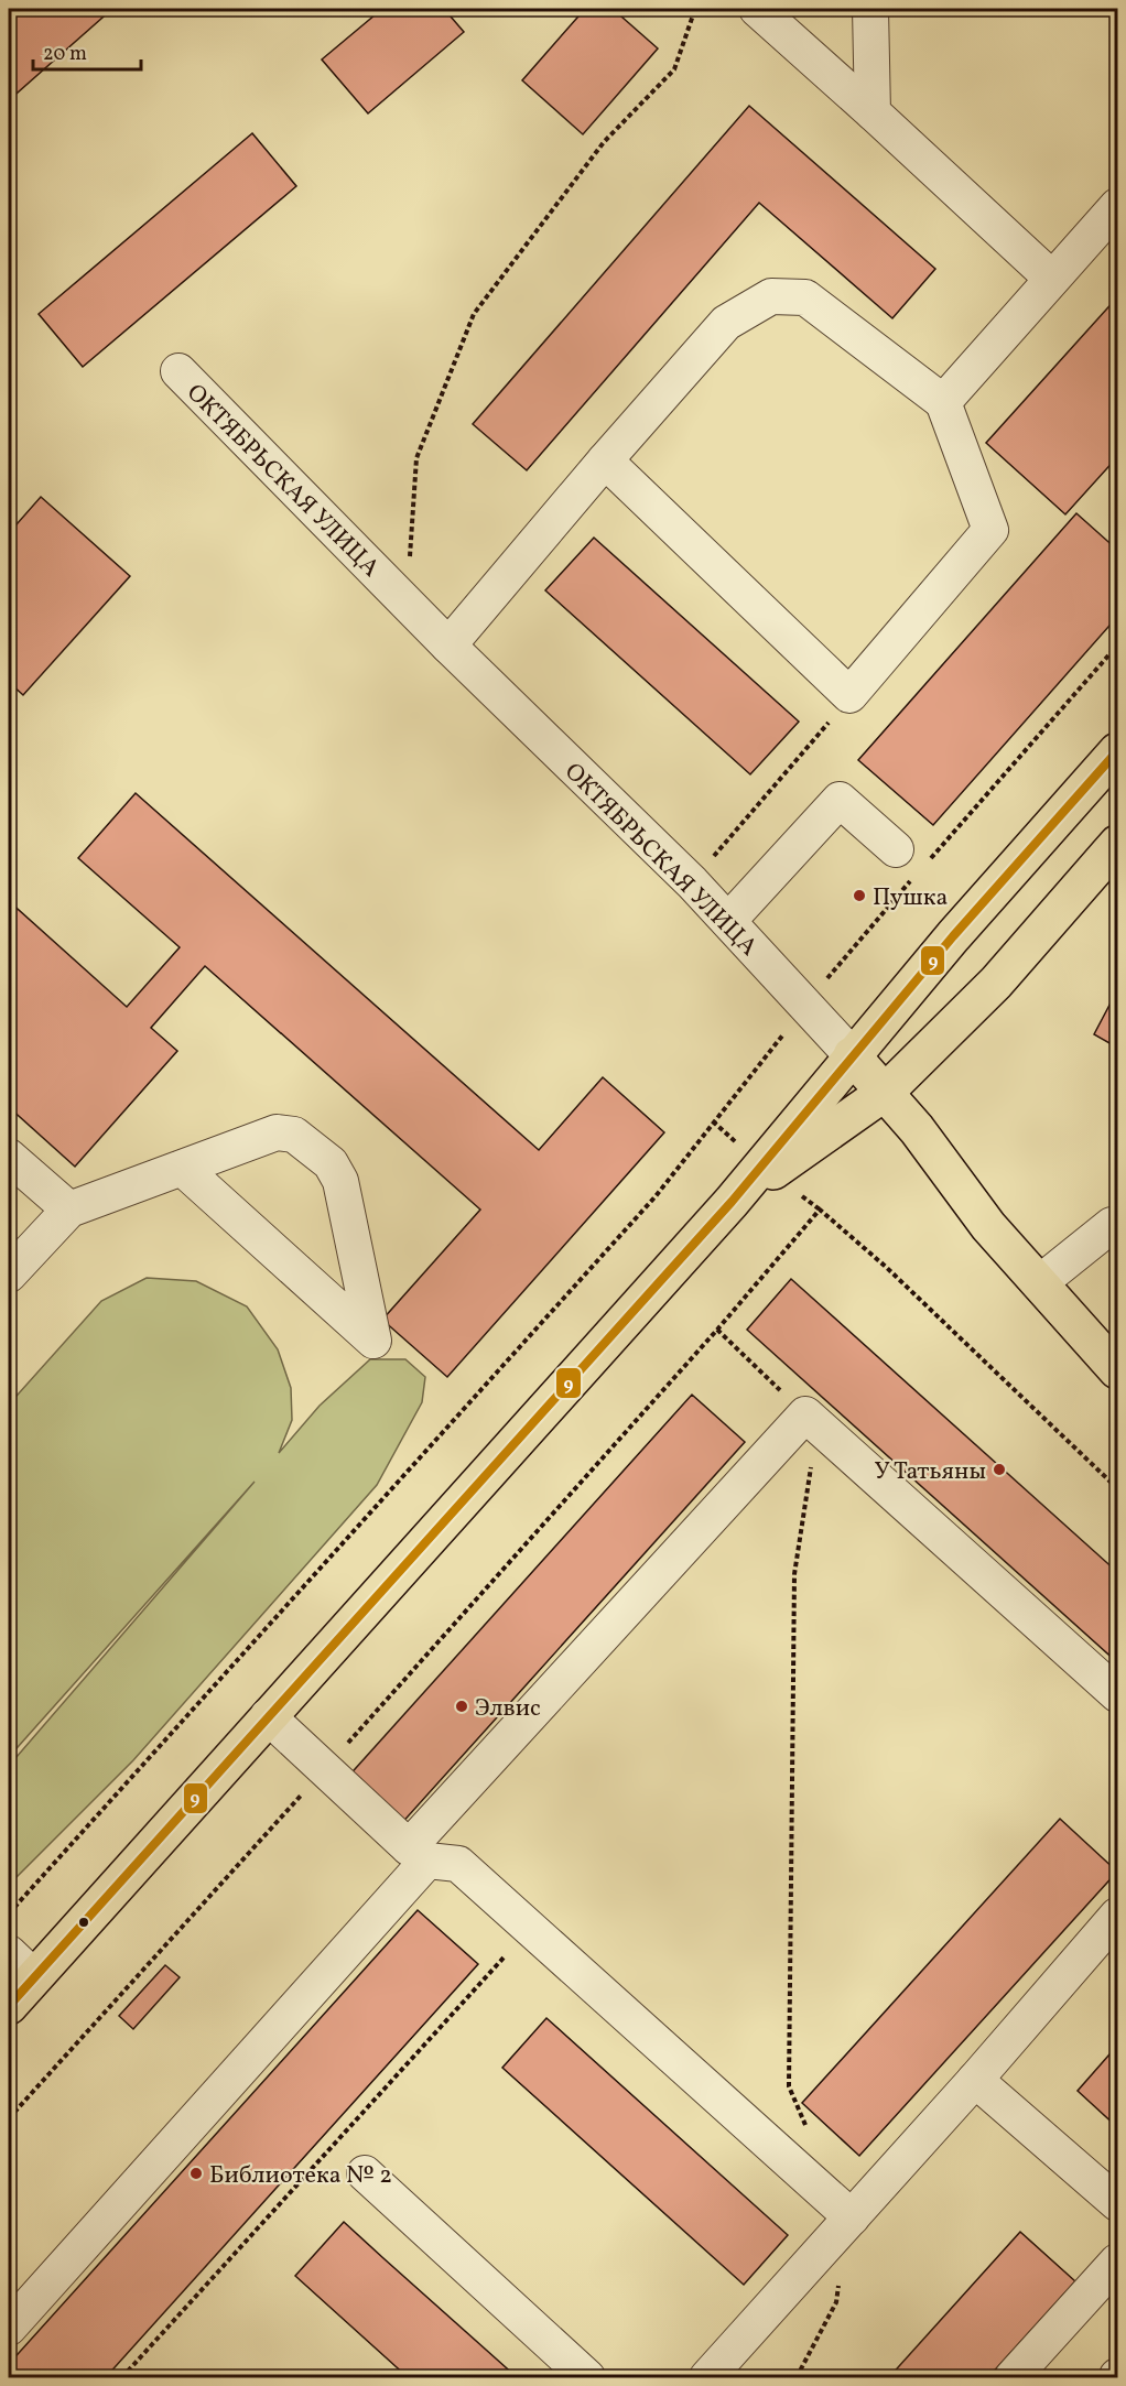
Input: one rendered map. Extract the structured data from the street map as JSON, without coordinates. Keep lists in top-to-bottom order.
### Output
{
  "streets": {
    "main road": ["ОКТЯБРЬСКАЯ УЛИЦА"]
  },
  "places": [
    "Пушка",
    "У Татьяны",
    "Элвис",
    "Библиотека № 2"
  ],
  "lines": ["transit line 9"],
  "scale_bar": "20 m"
}
